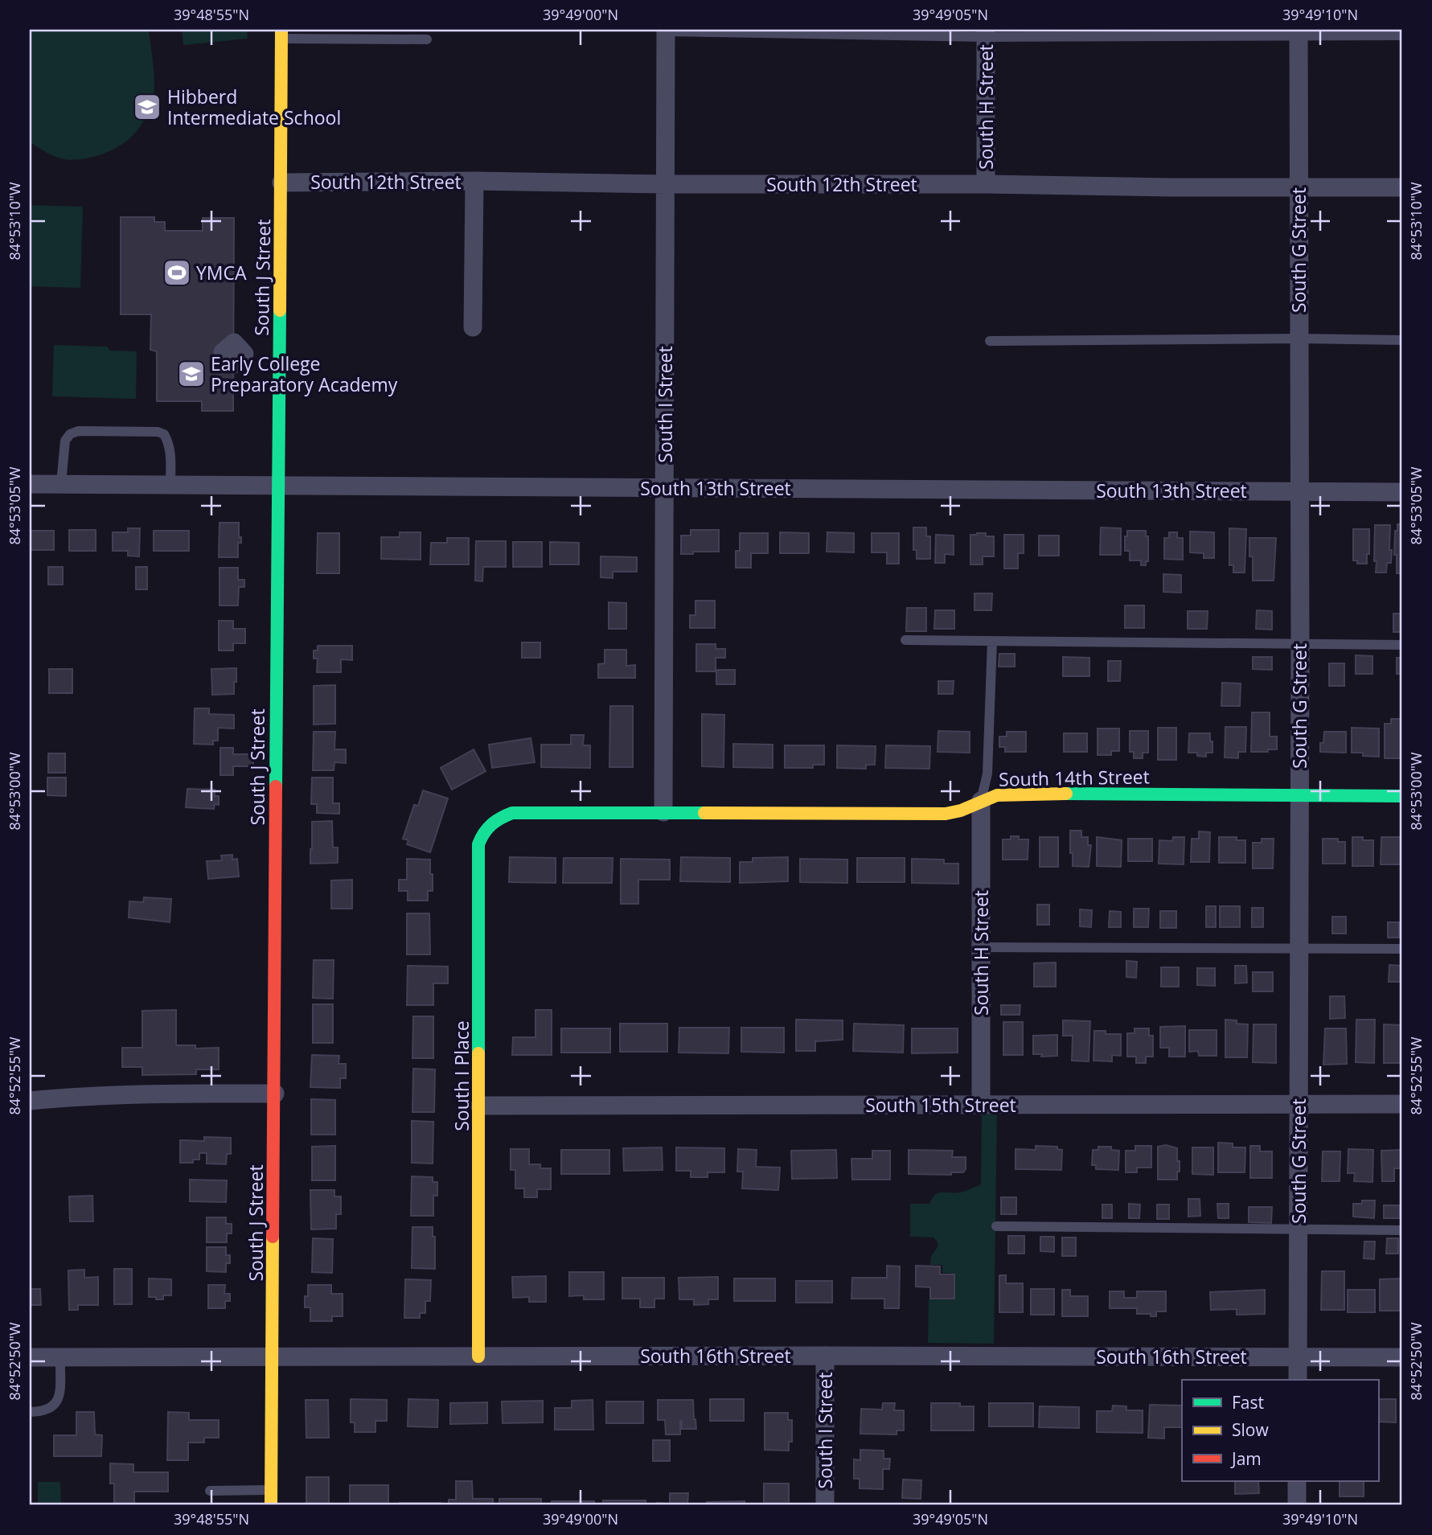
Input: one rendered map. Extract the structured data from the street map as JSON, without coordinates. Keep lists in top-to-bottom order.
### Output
{
  "streets": {
    "street": [
      "South H Street",
      "South 12th Street",
      "South G Street",
      "South J Street",
      "South I Street",
      "South 13th Street",
      "South 14th Street",
      "South I Place",
      "South 15th Street",
      "South 16th Street"
    ]
  },
  "crossings": [
    ["South H Street", "South 12th Street"],
    ["South H Street", "South 14th Street"],
    ["South H Street", "South 15th Street"],
    ["South 12th Street", "South G Street"],
    ["South 12th Street", "South J Street"],
    ["South 12th Street", "South I Street"],
    ["South G Street", "South 13th Street"],
    ["South G Street", "South 14th Street"],
    ["South G Street", "South 15th Street"],
    ["South G Street", "South 16th Street"],
    ["South J Street", "South 13th Street"],
    ["South J Street", "South 16th Street"],
    ["South I Street", "South 13th Street"],
    ["South I Street", "South 14th Street"],
    ["South I Street", "South 16th Street"],
    ["South 14th Street", "South I Place"],
    ["South I Place", "South 15th Street"],
    ["South I Place", "South 16th Street"]
  ],
  "places": {
    "school or university": ["Hibberd Intermediate School", "Early College Preparatory Academy"],
    "sports": ["YMCA"]
  },
  "legend": ["Fast", "Slow", "Jam"],
  "coordinates": [
    "39°48'55\"N",
    "39°49'00\"N",
    "39°49'05\"N",
    "39°49'10\"N",
    "84°53'10\"W",
    "84°53'05\"W",
    "84°53'00\"W",
    "84°52'55\"W",
    "84°52'50\"W"
  ]
}
